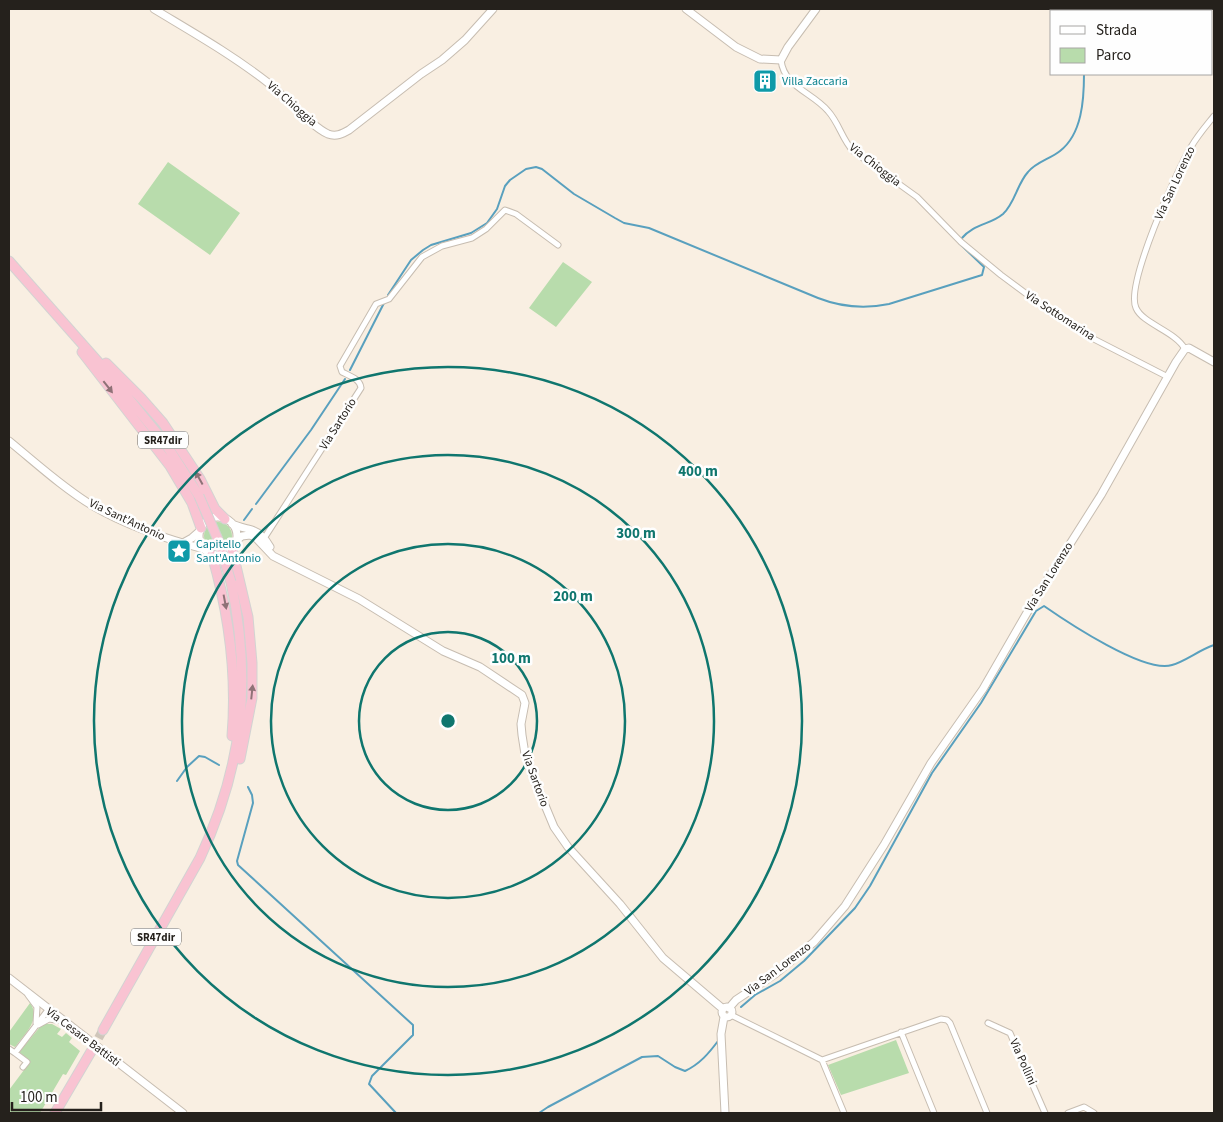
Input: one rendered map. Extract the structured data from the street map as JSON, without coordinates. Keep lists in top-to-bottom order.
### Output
{
  "streets": {
    "highway": ["SR47dir"],
    "street": [
      "Via Chioggia",
      "Via San Lorenzo",
      "Via Sottomarina",
      "Via Sartorio",
      "Via Sant'Antonio",
      "Via Cesare Battisti",
      "Via Pollini"
    ]
  },
  "crossings": [
    ["Via Chioggia", "Via Sottomarina"],
    ["Via San Lorenzo", "Via Sottomarina"],
    ["Via San Lorenzo", "Via Sartorio"]
  ],
  "places": {
    "building": ["Villa Zaccaria"],
    "place": ["Capitello Sant'Antonio"]
  },
  "legend": ["Strada", "Parco"],
  "scale_bar": "100 m",
  "rings": [
    "400 m",
    "300 m",
    "200 m",
    "100 m"
  ]
}
